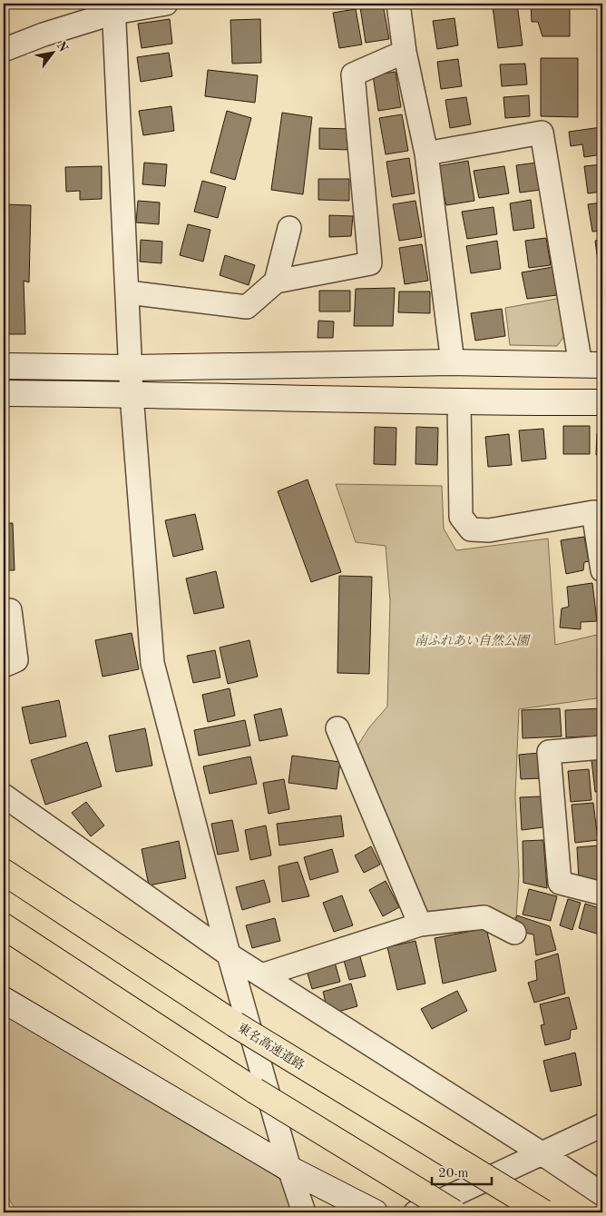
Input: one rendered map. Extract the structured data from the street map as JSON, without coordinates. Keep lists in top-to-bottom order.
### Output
{
  "streets": {
    "highway": ["東名高速道路"]
  },
  "parks": ["南ふれあい自然公園"],
  "scale_bar": "20 m",
  "north": "top right"
}
